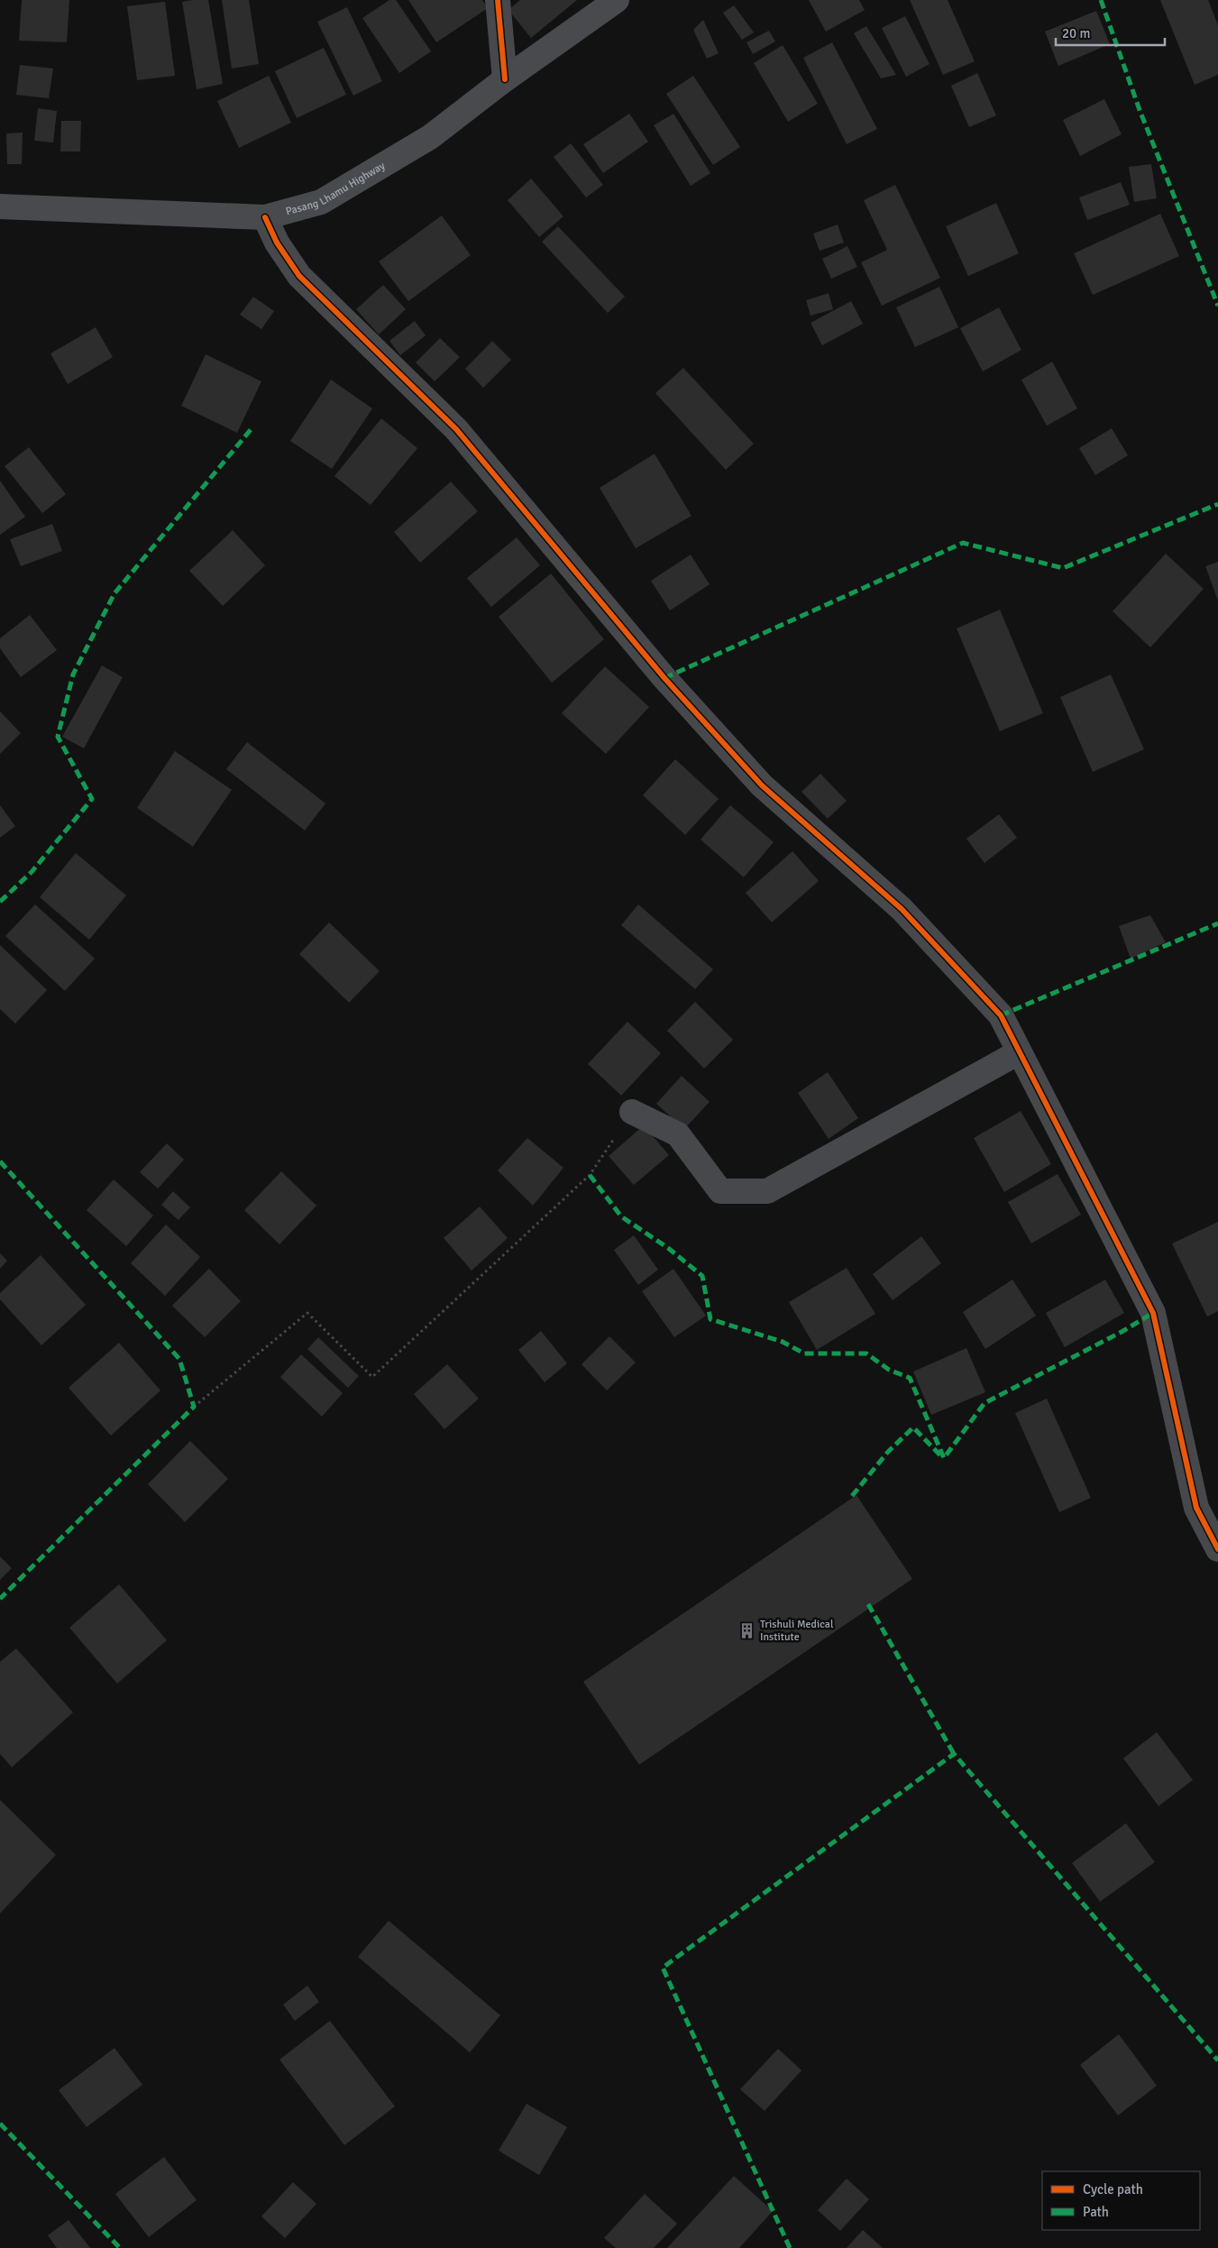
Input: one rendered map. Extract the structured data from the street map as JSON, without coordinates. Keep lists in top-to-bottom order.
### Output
{
  "streets": {
    "main road": ["Pasang Lhamu Highway"]
  },
  "places": {
    "building": ["Trishuli Medical Institute"]
  },
  "legend": ["Cycle path", "Path"],
  "scale_bar": "20 m"
}
